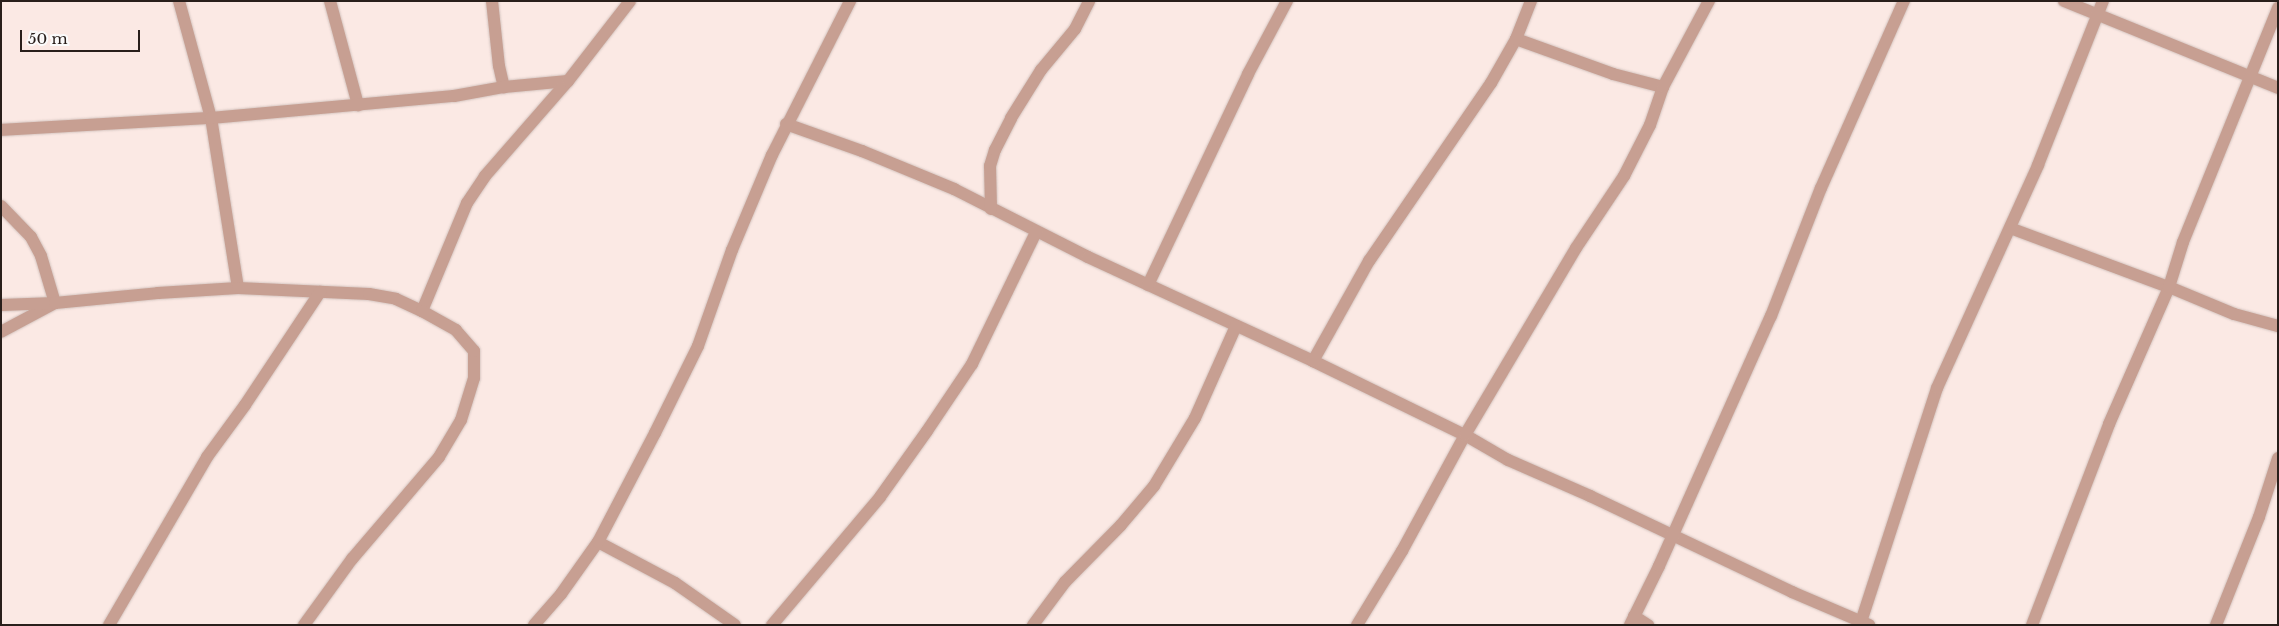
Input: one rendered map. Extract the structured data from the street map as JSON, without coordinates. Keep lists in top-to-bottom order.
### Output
{
  "scale_bar": "50 m"
}
